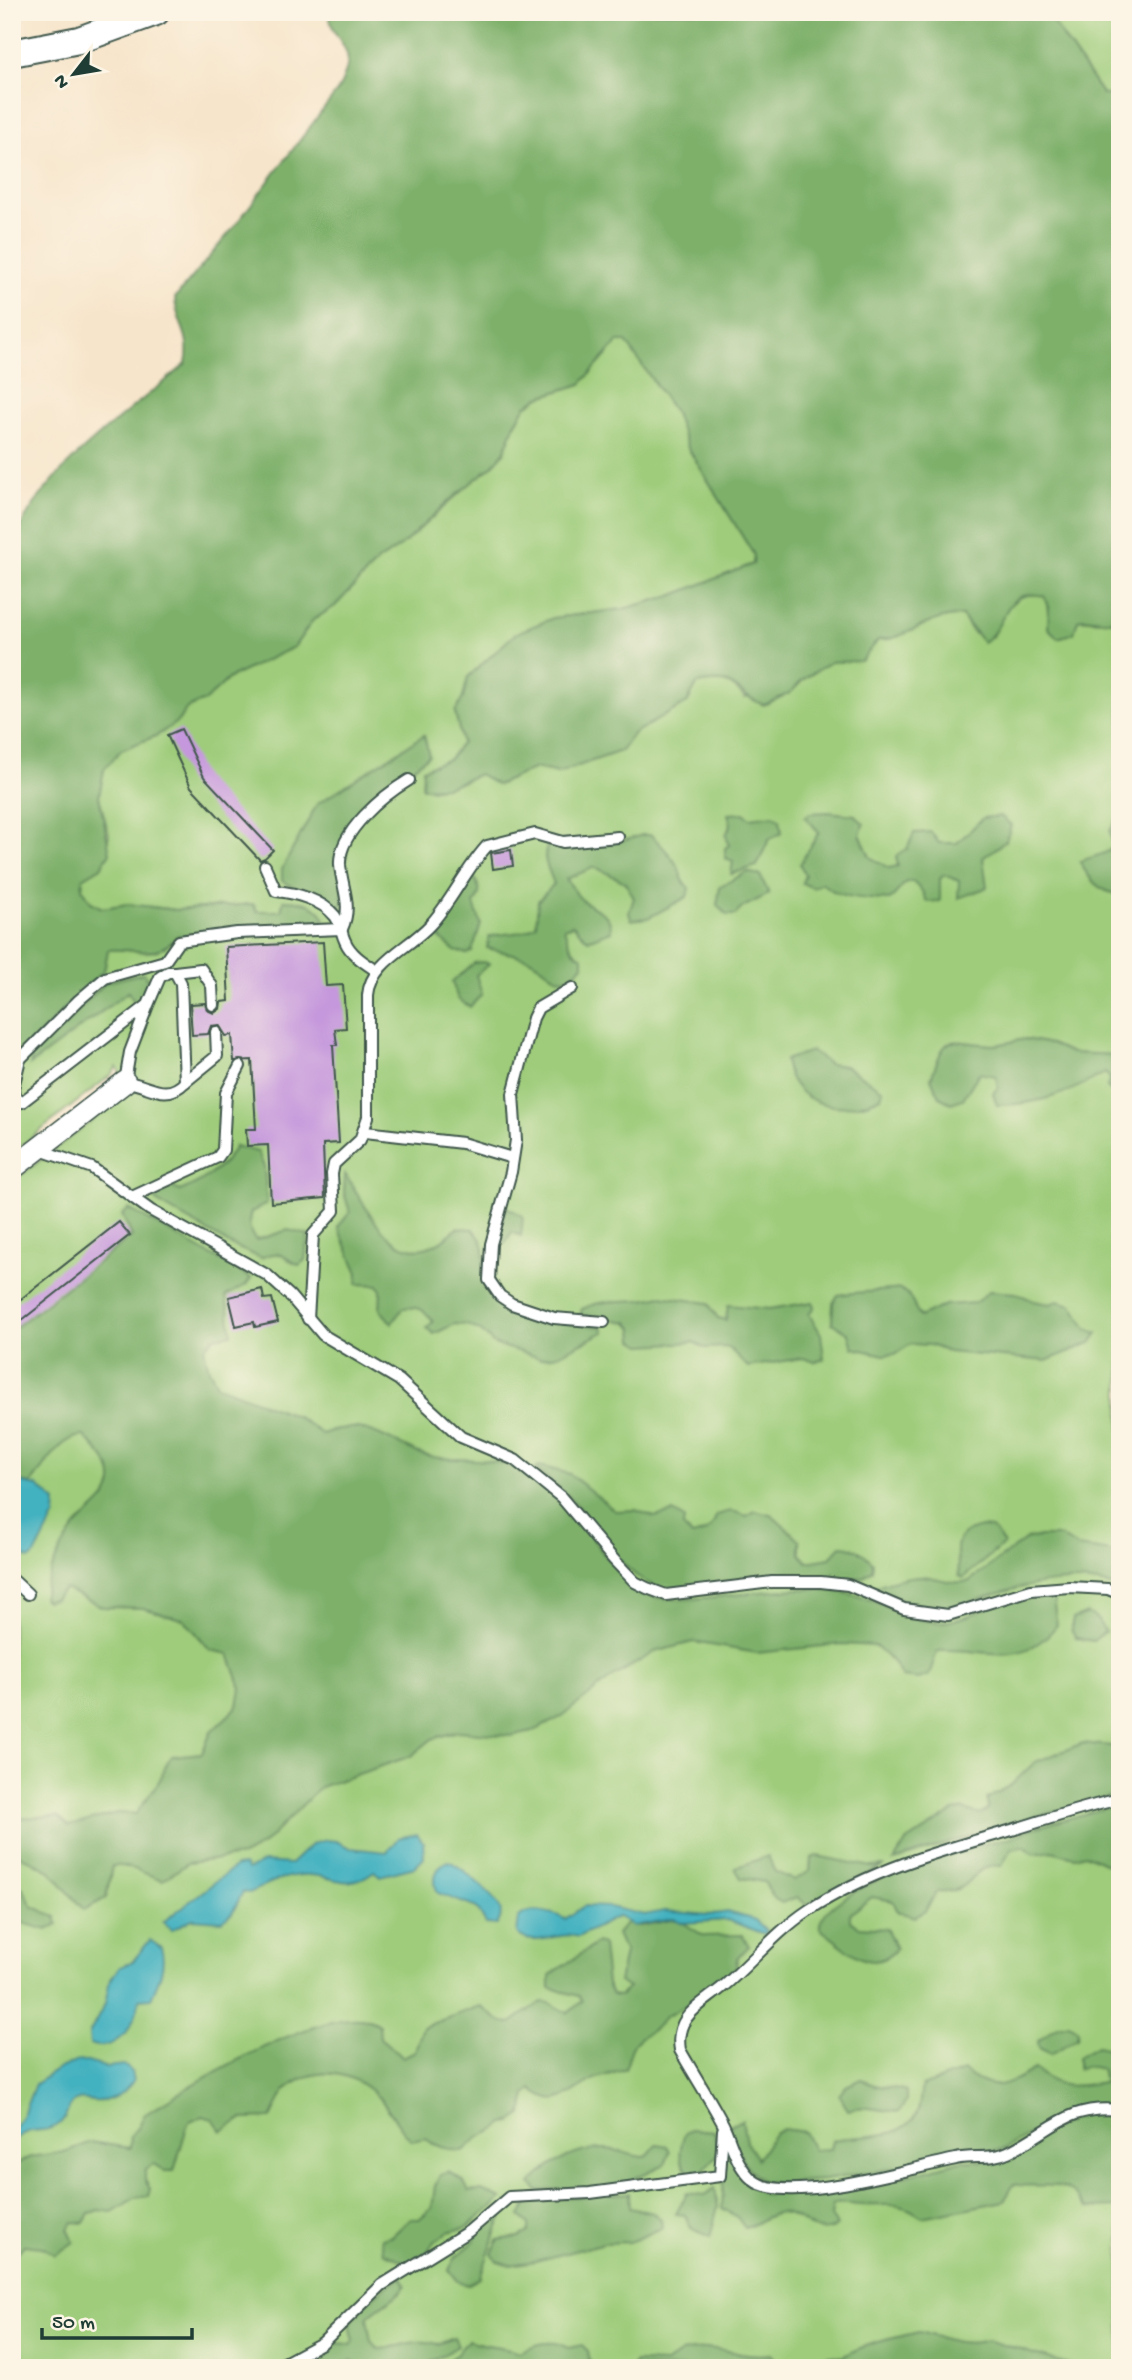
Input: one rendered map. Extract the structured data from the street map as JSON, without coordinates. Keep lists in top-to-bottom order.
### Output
{
  "scale_bar": "50 m",
  "north": "bottom left"
}
